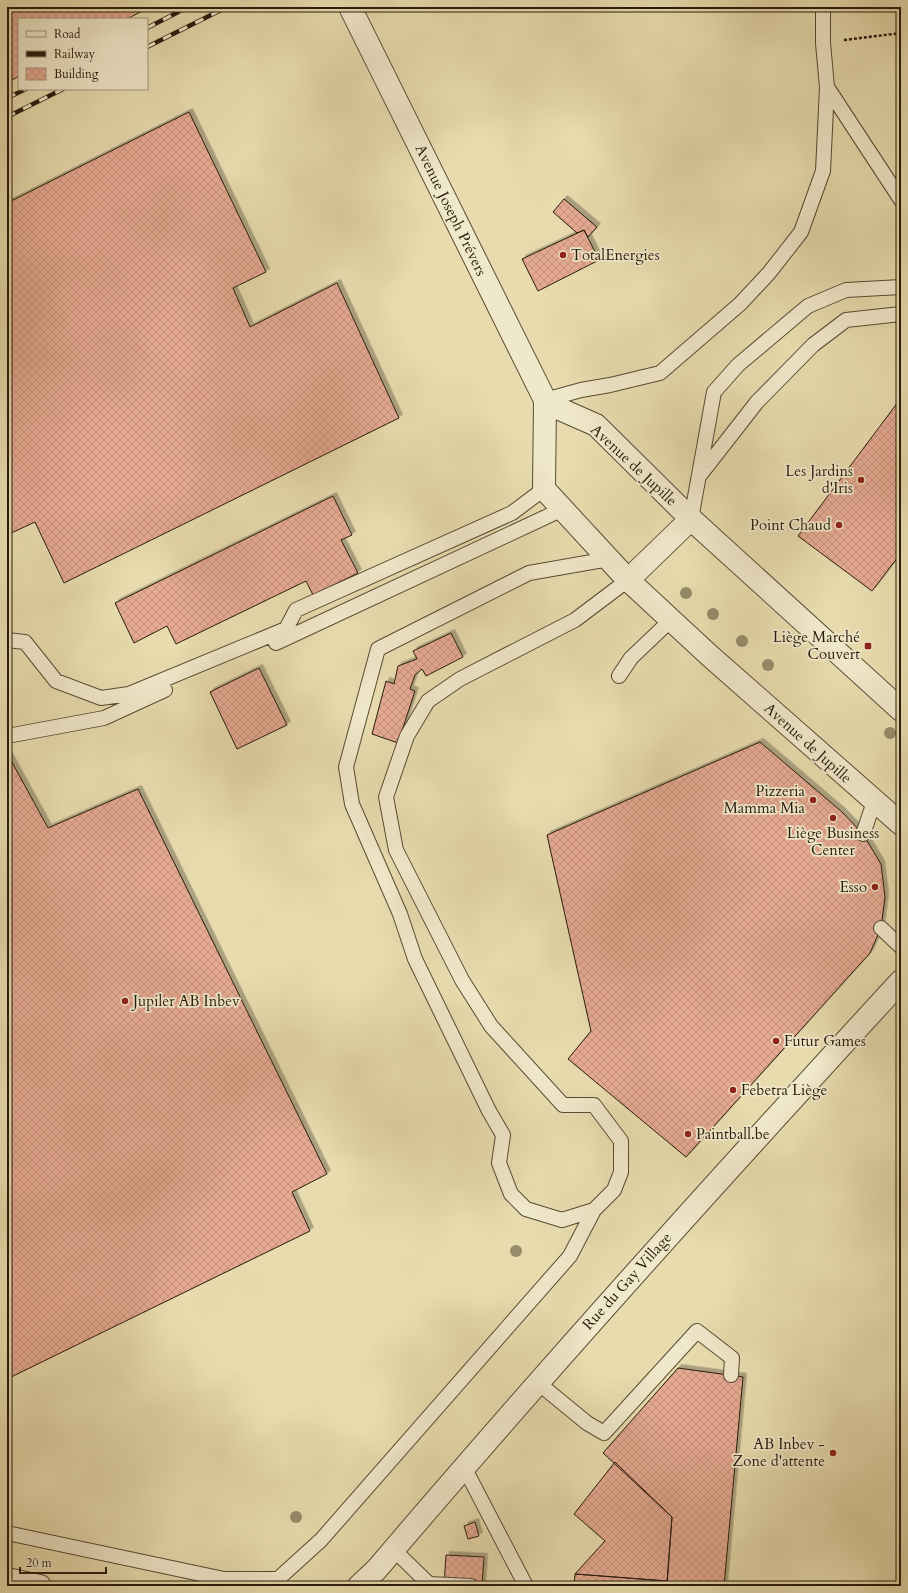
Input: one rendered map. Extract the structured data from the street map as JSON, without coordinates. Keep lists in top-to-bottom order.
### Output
{
  "streets": {
    "street": ["Avenue Joseph Prévers", "Avenue de Jupille", "Rue du Gay Village"]
  },
  "crossings": [
    ["Avenue Joseph Prévers", "Avenue de Jupille"]
  ],
  "places": {
    "other": [
      "TotalEnergies",
      "Les Jardins d'Iris",
      "Point Chaud",
      "Pizzeria Mamma Mia",
      "Liège Business Center",
      "Esso",
      "Jupiler AB Inbev",
      "Futur Games",
      "Febetra Liège",
      "Paintball.be",
      "AB Inbev - Zone d'attente"
    ],
    "transit": ["Liège Marché Couvert"]
  },
  "legend": ["Road", "Railway", "Building"],
  "scale_bar": "20 m"
}
